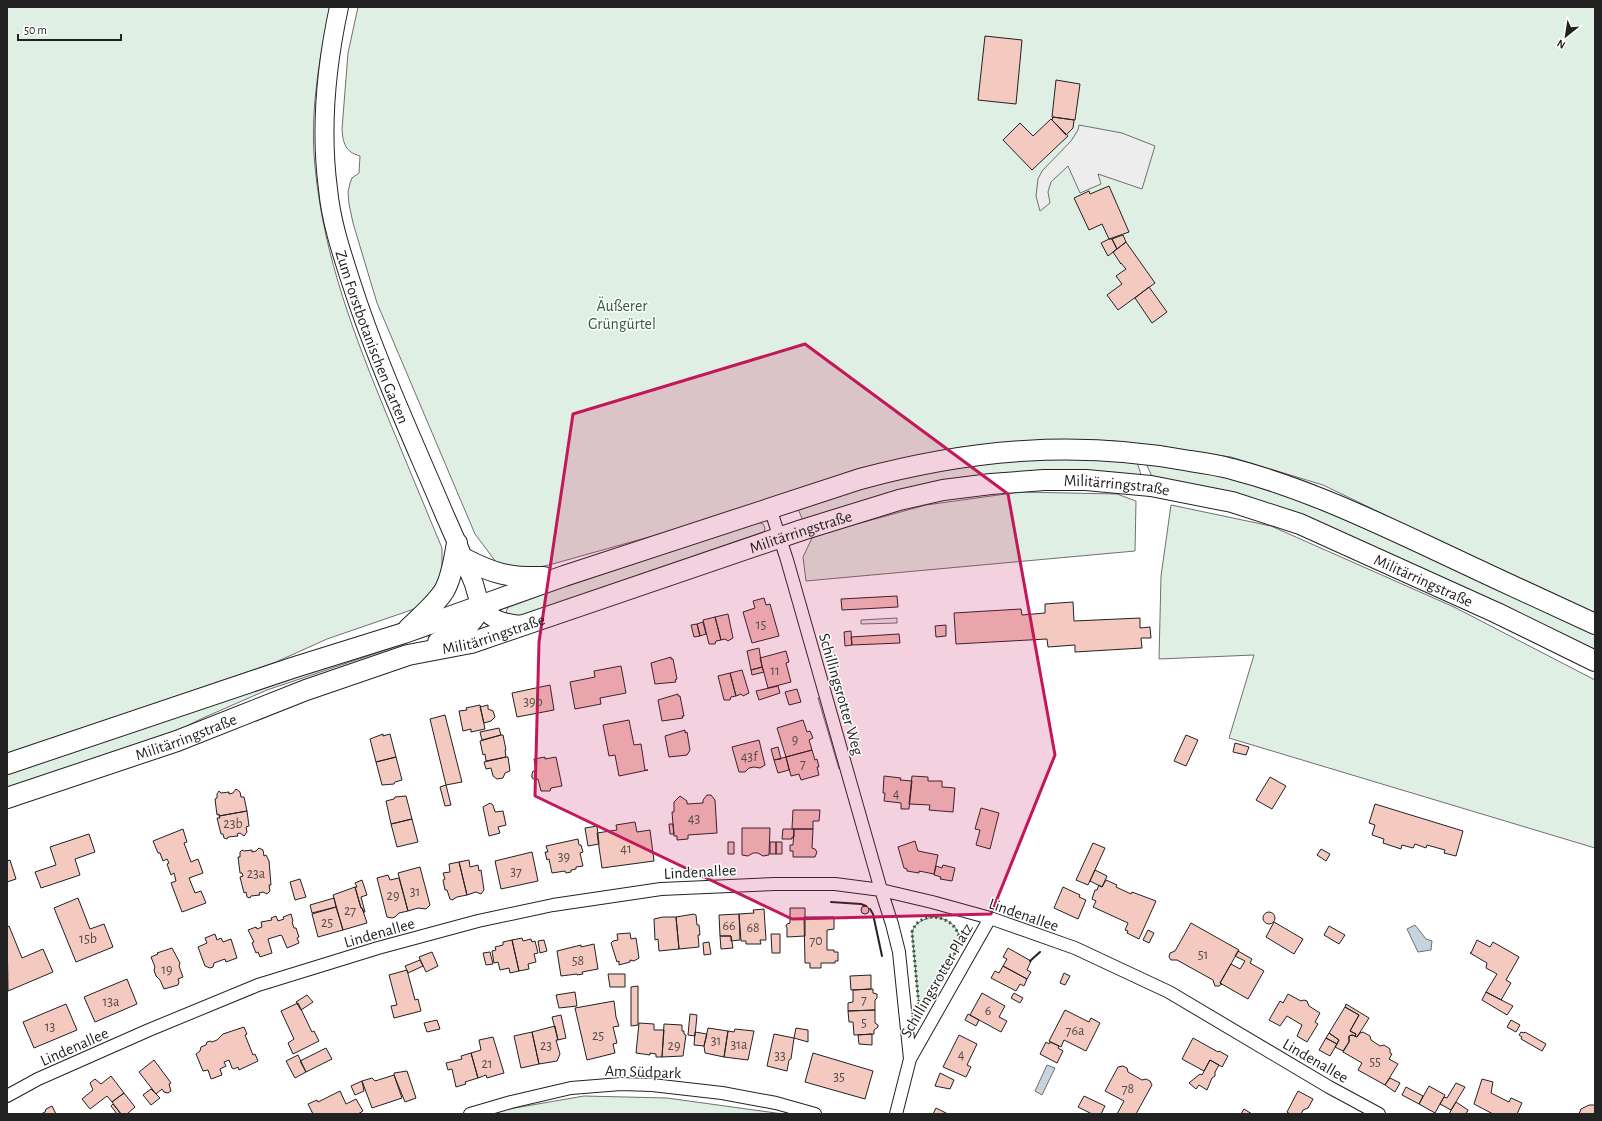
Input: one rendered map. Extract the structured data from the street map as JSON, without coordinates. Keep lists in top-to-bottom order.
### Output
{
  "streets": {
    "main road": ["Zum Forstbotanischen Garten", "Militärringstraße"],
    "street": [
      "Schillingsrotter Weg",
      "Lindenallee",
      "Schillingsrotter Platz",
      "Am Südpark"
    ]
  },
  "crossings": [
    ["Zum Forstbotanischen Garten", "Militärringstraße"],
    ["Militärringstraße", "Schillingsrotter Weg"],
    ["Schillingsrotter Weg", "Lindenallee"],
    ["Schillingsrotter Weg", "Schillingsrotter Platz"],
    ["Lindenallee", "Schillingsrotter Platz"]
  ],
  "parks": ["Äußerer Grüngürtel"],
  "house_numbers": [
    "15",
    "11",
    "39b",
    "9",
    "43f",
    "7",
    "4",
    "43",
    "23b",
    "41",
    "39",
    "37",
    "23a",
    "31",
    "29",
    "27",
    "25",
    "66",
    "68",
    "15b",
    "70",
    "51",
    "58",
    "19",
    "7",
    "13a",
    "6",
    "5",
    "13",
    "76a",
    "25",
    "31",
    "31a",
    "23",
    "29",
    "4",
    "33",
    "55",
    "21",
    "35",
    "78"
  ],
  "scale_bar": "50 m",
  "north": "bottom left"
}
